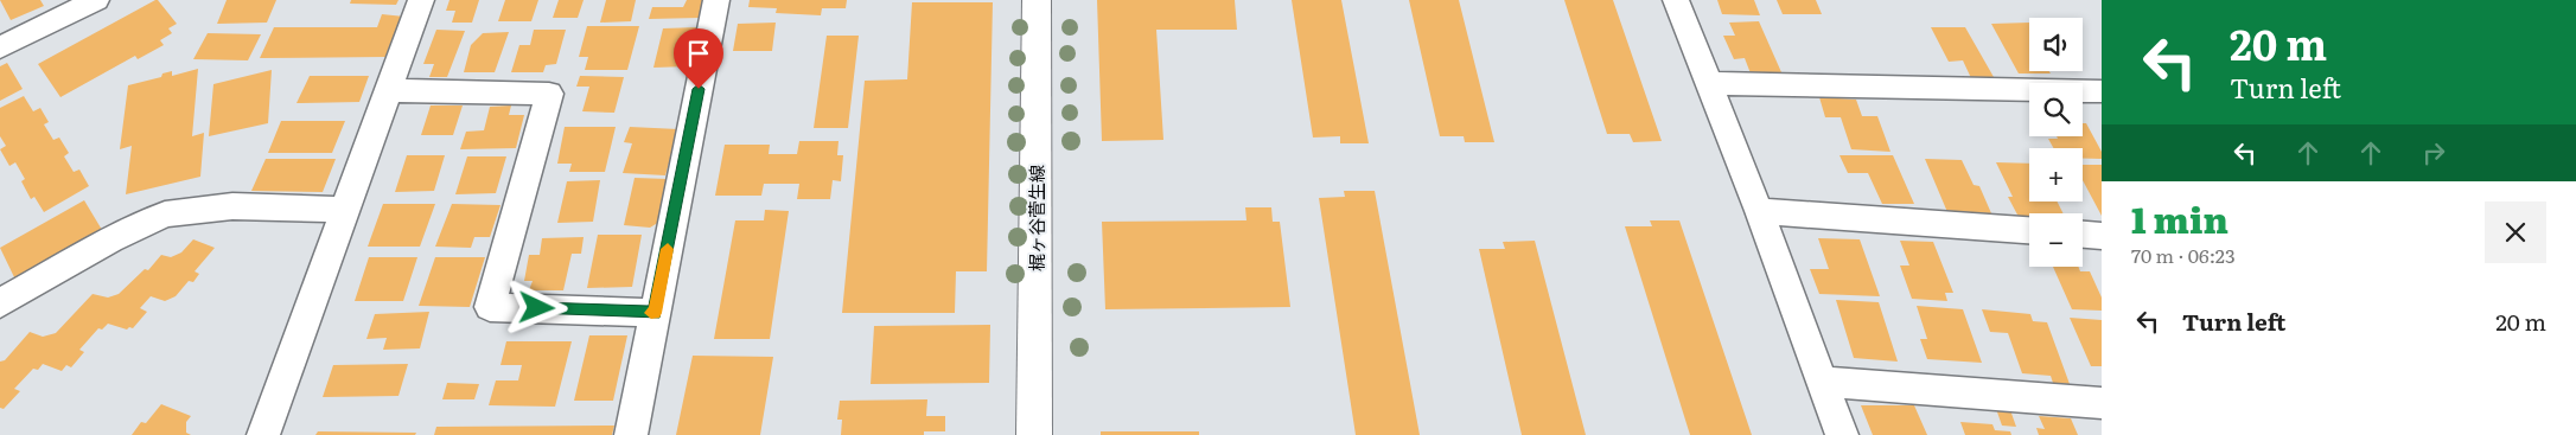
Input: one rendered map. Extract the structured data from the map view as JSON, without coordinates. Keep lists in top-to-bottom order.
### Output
{
  "streets": {
    "street": ["梶ヶ谷菅生線"]
  },
  "page": {
    "turn": ["20 m", "Turn left"],
    "map_buttons": ["+", "−"],
    "heading": ["1 min", "70 m · 06:23"],
    "list": [
      {
        "name": "Turn left",
        "value": "20 m"
      }
    ]
  }
}
